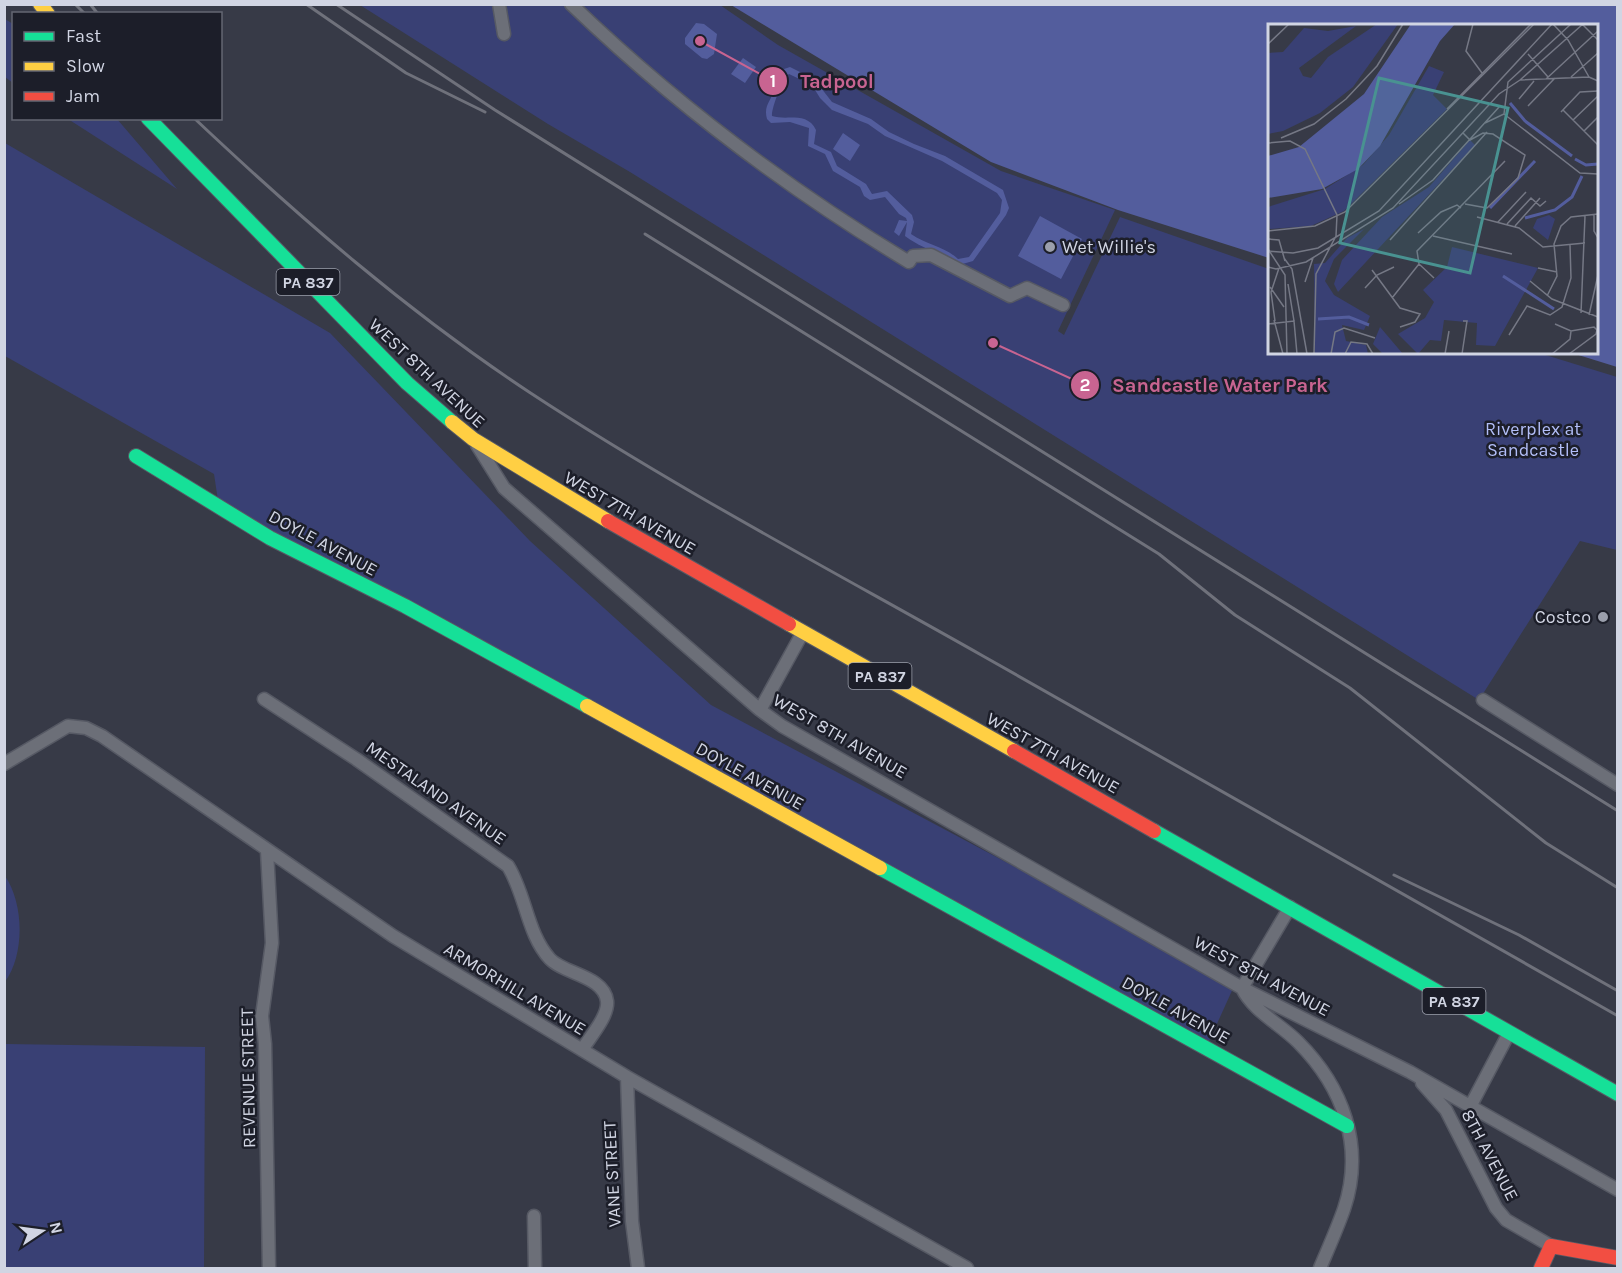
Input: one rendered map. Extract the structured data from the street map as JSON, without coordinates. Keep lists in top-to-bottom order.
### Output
{
  "streets": {
    "main road": [
      "PA 837",
      "WEST 8TH AVENUE",
      "WEST 7TH AVENUE",
      "DOYLE AVENUE",
      "8TH AVENUE"
    ],
    "street": [
      "MESTALAND AVENUE",
      "ARMORHILL AVENUE",
      "REVENUE STREET",
      "VANE STREET"
    ]
  },
  "crossings": [
    ["WEST 8TH AVENUE", "WEST 7TH AVENUE"],
    ["WEST 8TH AVENUE", "8TH AVENUE"],
    ["MESTALAND AVENUE", "ARMORHILL AVENUE"],
    ["ARMORHILL AVENUE", "REVENUE STREET"],
    ["ARMORHILL AVENUE", "VANE STREET"]
  ],
  "parks": ["Riverplex at Sandcastle"],
  "places": [
    "Tadpool",
    "Wet Willie's",
    "Sandcastle Water Park",
    "Costco"
  ],
  "legend": ["Fast", "Slow", "Jam"],
  "north": "right"
}
